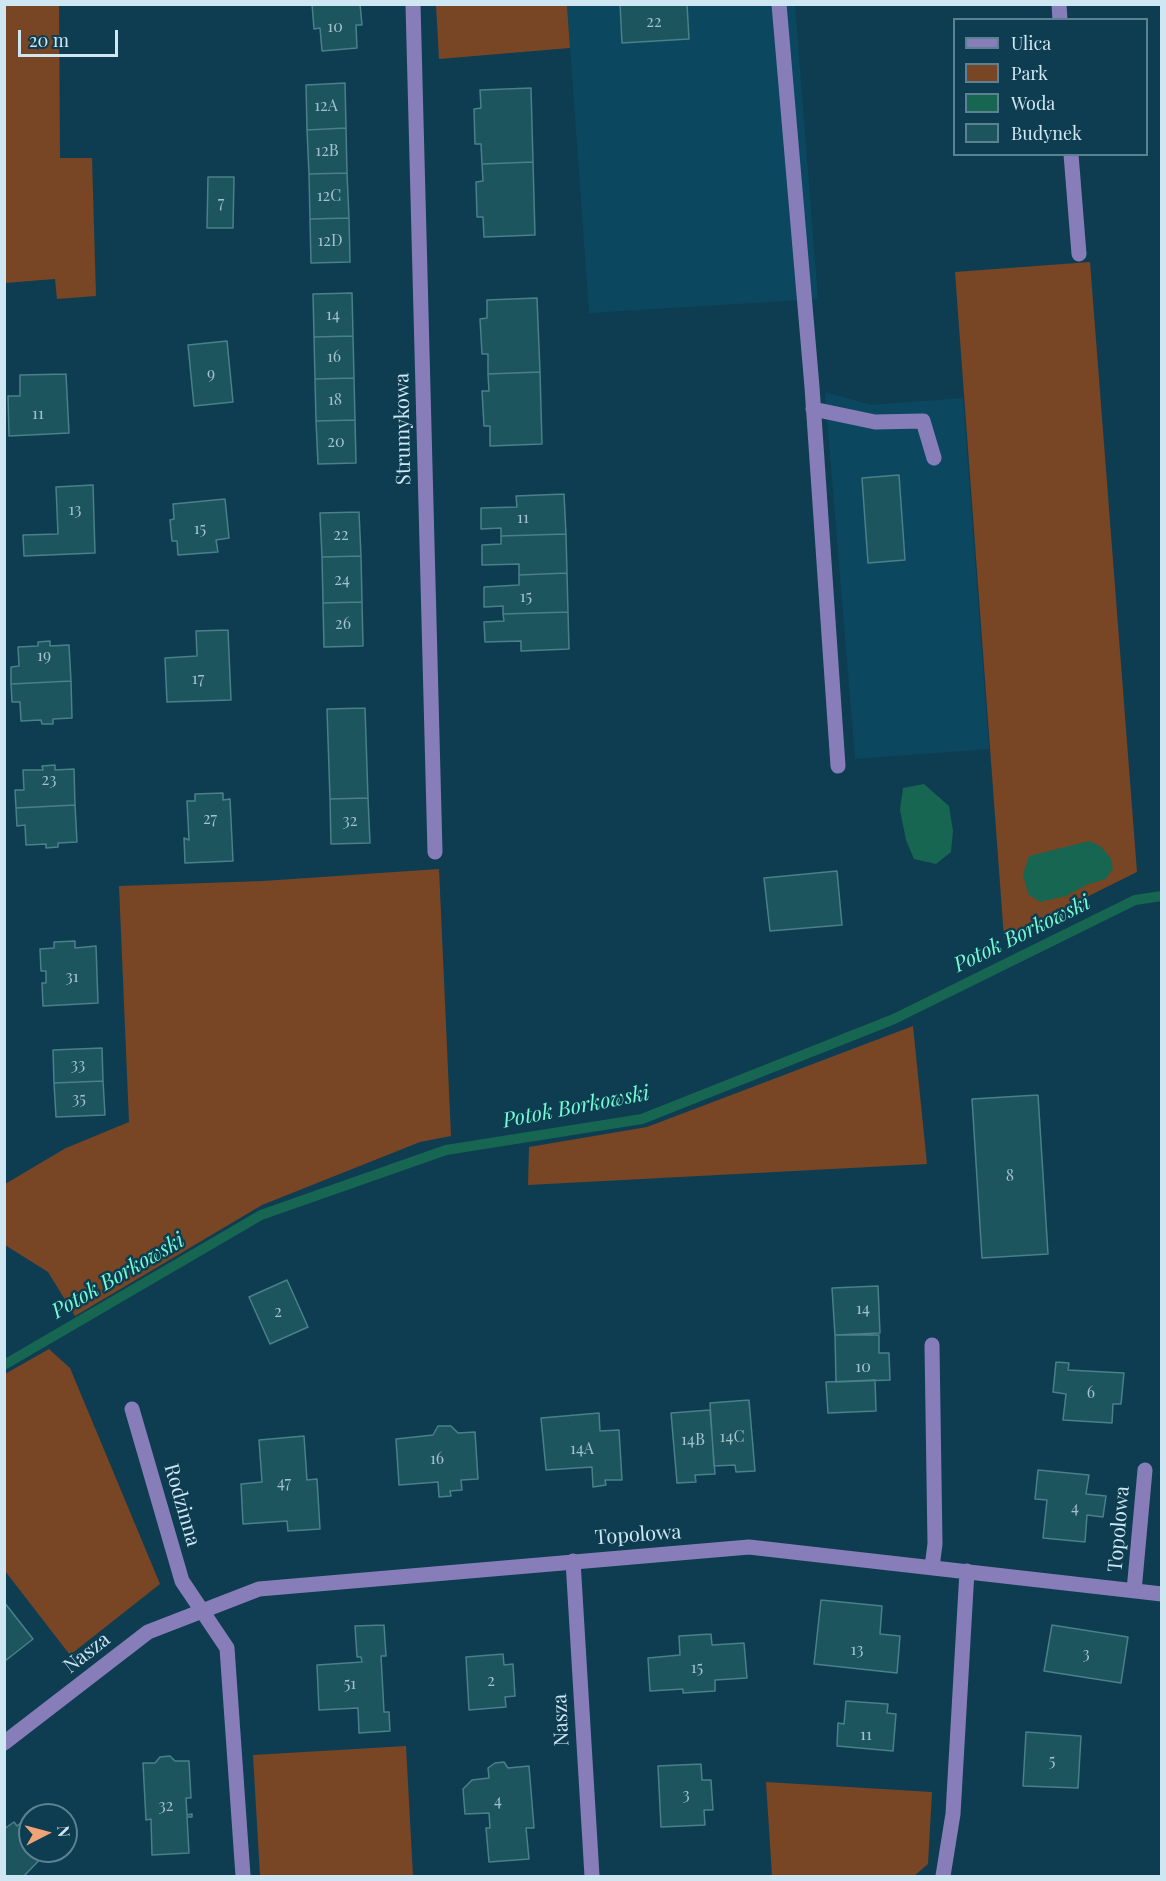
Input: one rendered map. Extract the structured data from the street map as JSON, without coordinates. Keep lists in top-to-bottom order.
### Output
{
  "streets": {
    "street": [
      "Strumykowa",
      "Rodzinna",
      "Topolowa",
      "Nasza"
    ]
  },
  "crossings": [
    ["Rodzinna", "Nasza"],
    ["Topolowa", "Nasza"]
  ],
  "water": ["Potok Borkowski"],
  "house_numbers": [
    "22",
    "10",
    "12A",
    "12B",
    "12C",
    "7",
    "12D",
    "14",
    "16",
    "9",
    "18",
    "11",
    "20",
    "13",
    "11",
    "15",
    "22",
    "24",
    "15",
    "26",
    "19",
    "17",
    "23",
    "27",
    "32",
    "31",
    "33",
    "35",
    "8",
    "14",
    "2",
    "10",
    "6",
    "14C",
    "14B",
    "14A",
    "16",
    "47",
    "4",
    "13",
    "3",
    "15",
    "2",
    "51",
    "11",
    "5",
    "3",
    "4",
    "32"
  ],
  "legend": [
    "Ulica",
    "Park",
    "Woda",
    "Budynek"
  ],
  "scale_bar": "20 m",
  "north": "right"
}
